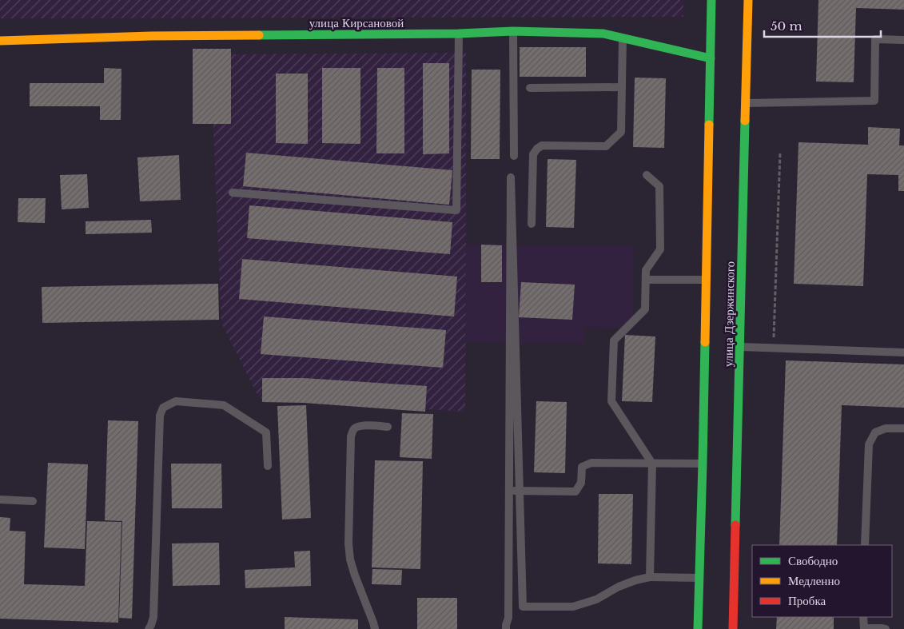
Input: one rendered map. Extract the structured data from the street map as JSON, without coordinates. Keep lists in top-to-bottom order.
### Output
{
  "streets": {
    "main road": ["улица Кирсановой", "улица Дзержинского"]
  },
  "crossings": [
    ["улица Кирсановой", "улица Дзержинского"]
  ],
  "legend": ["Свободно", "Медленно", "Пробка"],
  "scale_bar": "50 m"
}
